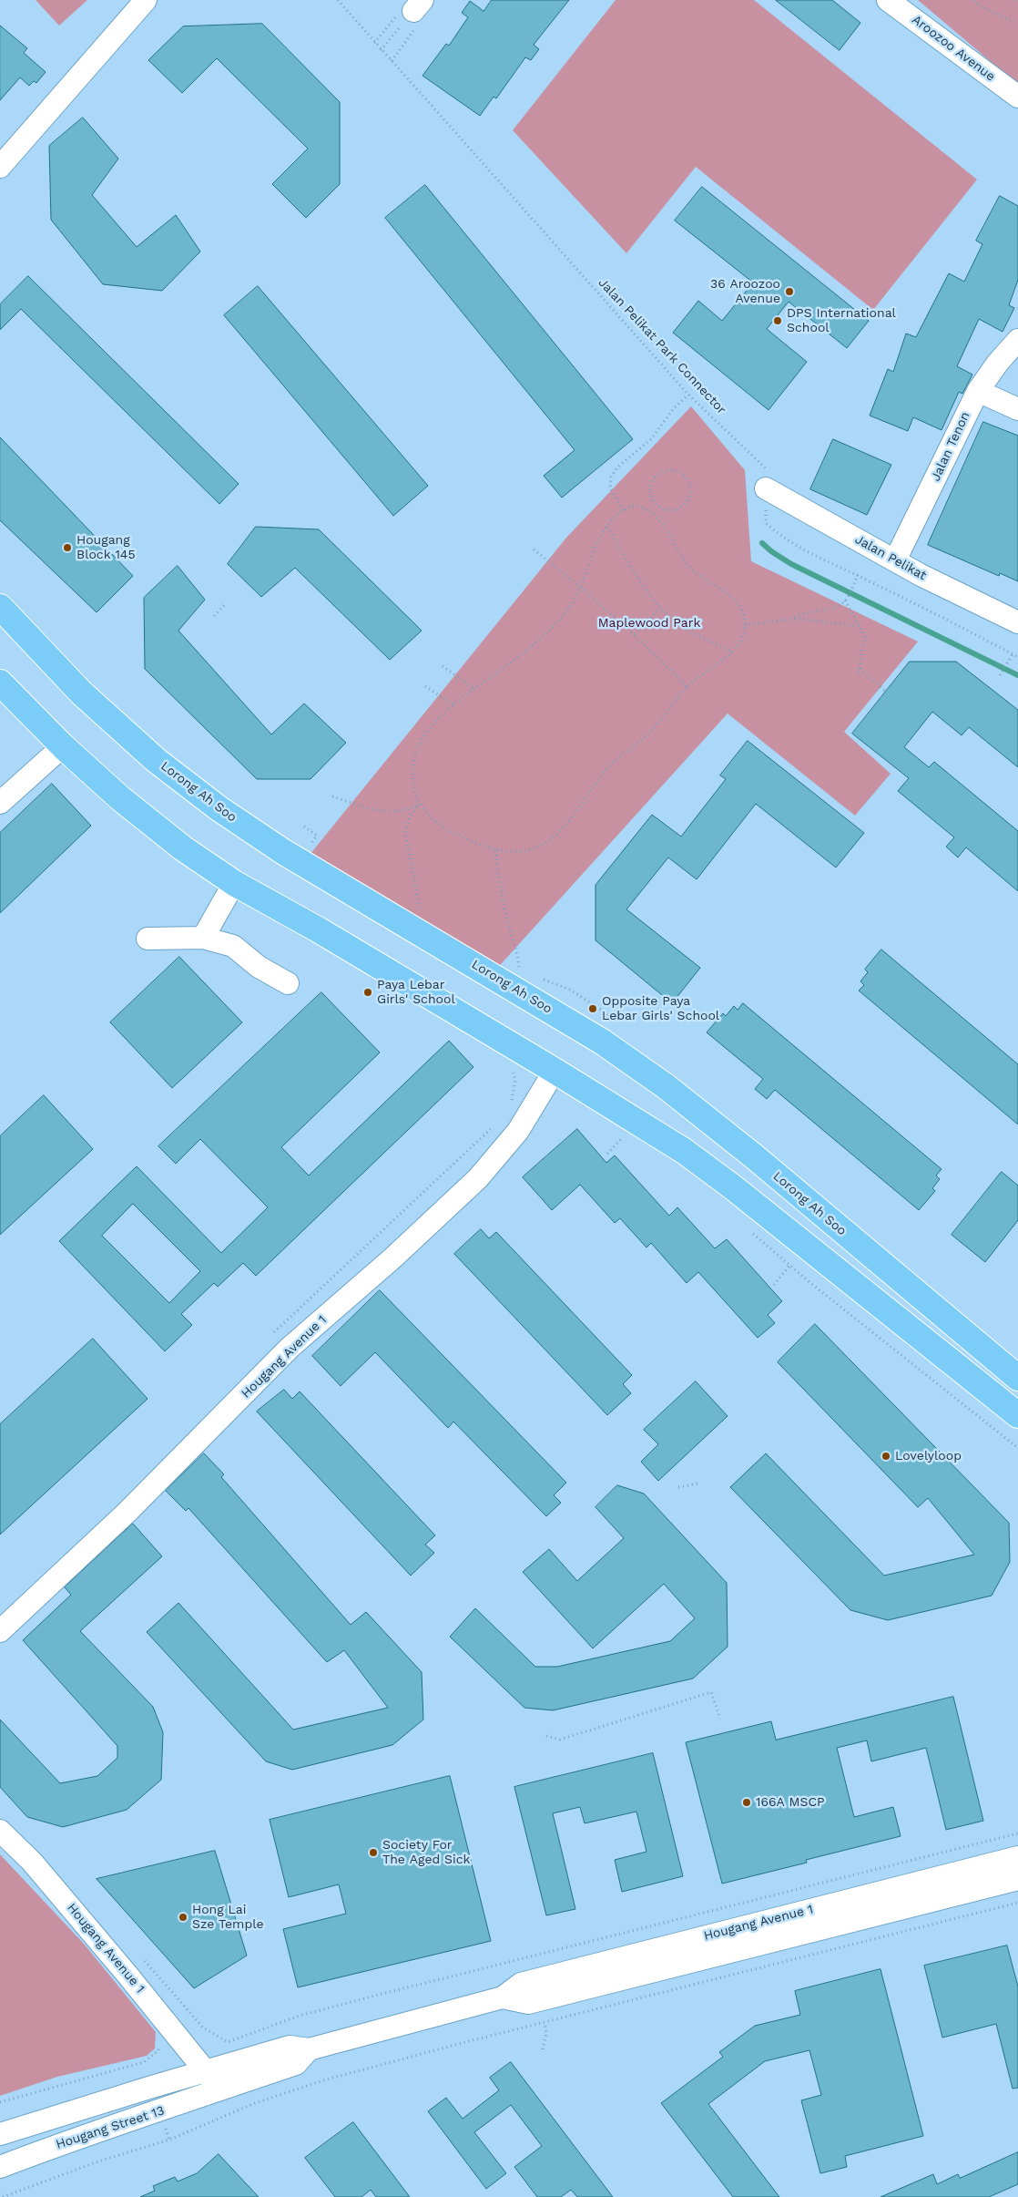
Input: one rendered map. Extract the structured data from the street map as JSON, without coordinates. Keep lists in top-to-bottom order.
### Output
{
  "streets": {
    "main road": ["Lorong Ah Soo"],
    "street": [
      "Aroozoo Avenue",
      "Jalan Tenon",
      "Jalan Pelikat",
      "Hougang Avenue 1",
      "Hougang Street 13"
    ],
    "path": ["Jalan Pelikat Park Connector"]
  },
  "crossings": [
    ["Jalan Pelikat Park Connector", "Jalan Pelikat"],
    ["Jalan Tenon", "Jalan Pelikat"],
    ["Hougang Avenue 1", "Hougang Street 13"]
  ],
  "parks": ["Maplewood Park"],
  "places": [
    "36 Aroozoo Avenue",
    "DPS International School",
    "Hougang Block 145",
    "Paya Lebar Girls' School",
    "Opposite Paya Lebar Girls' School",
    "Lovelyloop",
    "166A MSCP",
    "Society For The Aged Sick",
    "Hong Lai Sze Temple"
  ]
}
